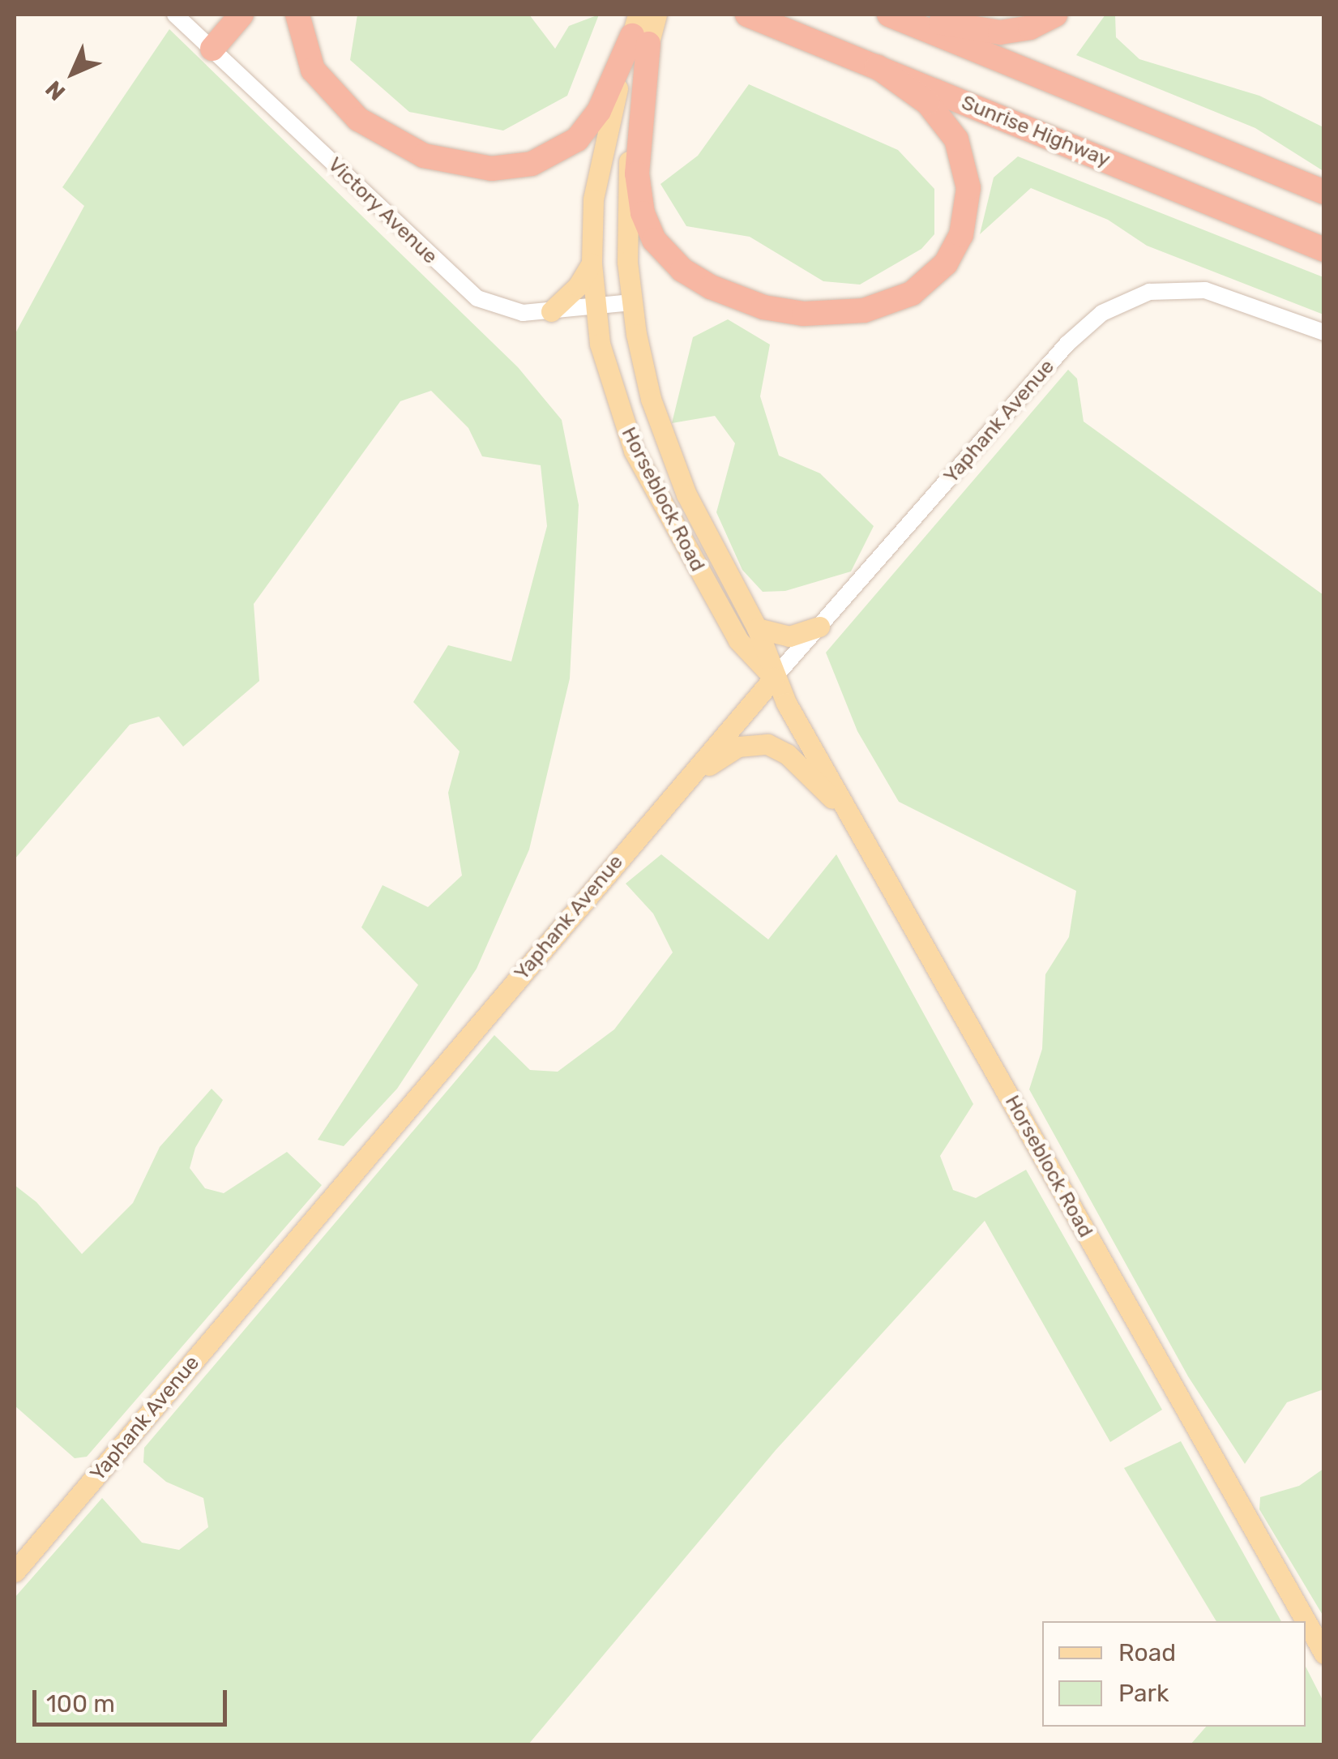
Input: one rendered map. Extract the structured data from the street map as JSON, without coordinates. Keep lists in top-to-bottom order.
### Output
{
  "streets": {
    "highway": ["Sunrise Highway"],
    "main road": ["Yaphank Avenue", "Horseblock Road"],
    "street": ["Victory Avenue"]
  },
  "crossings": [
    ["Victory Avenue", "Horseblock Road"],
    ["Yaphank Avenue", "Horseblock Road"]
  ],
  "legend": ["Road", "Park"],
  "scale_bar": "100 m",
  "north": "bottom left"
}
